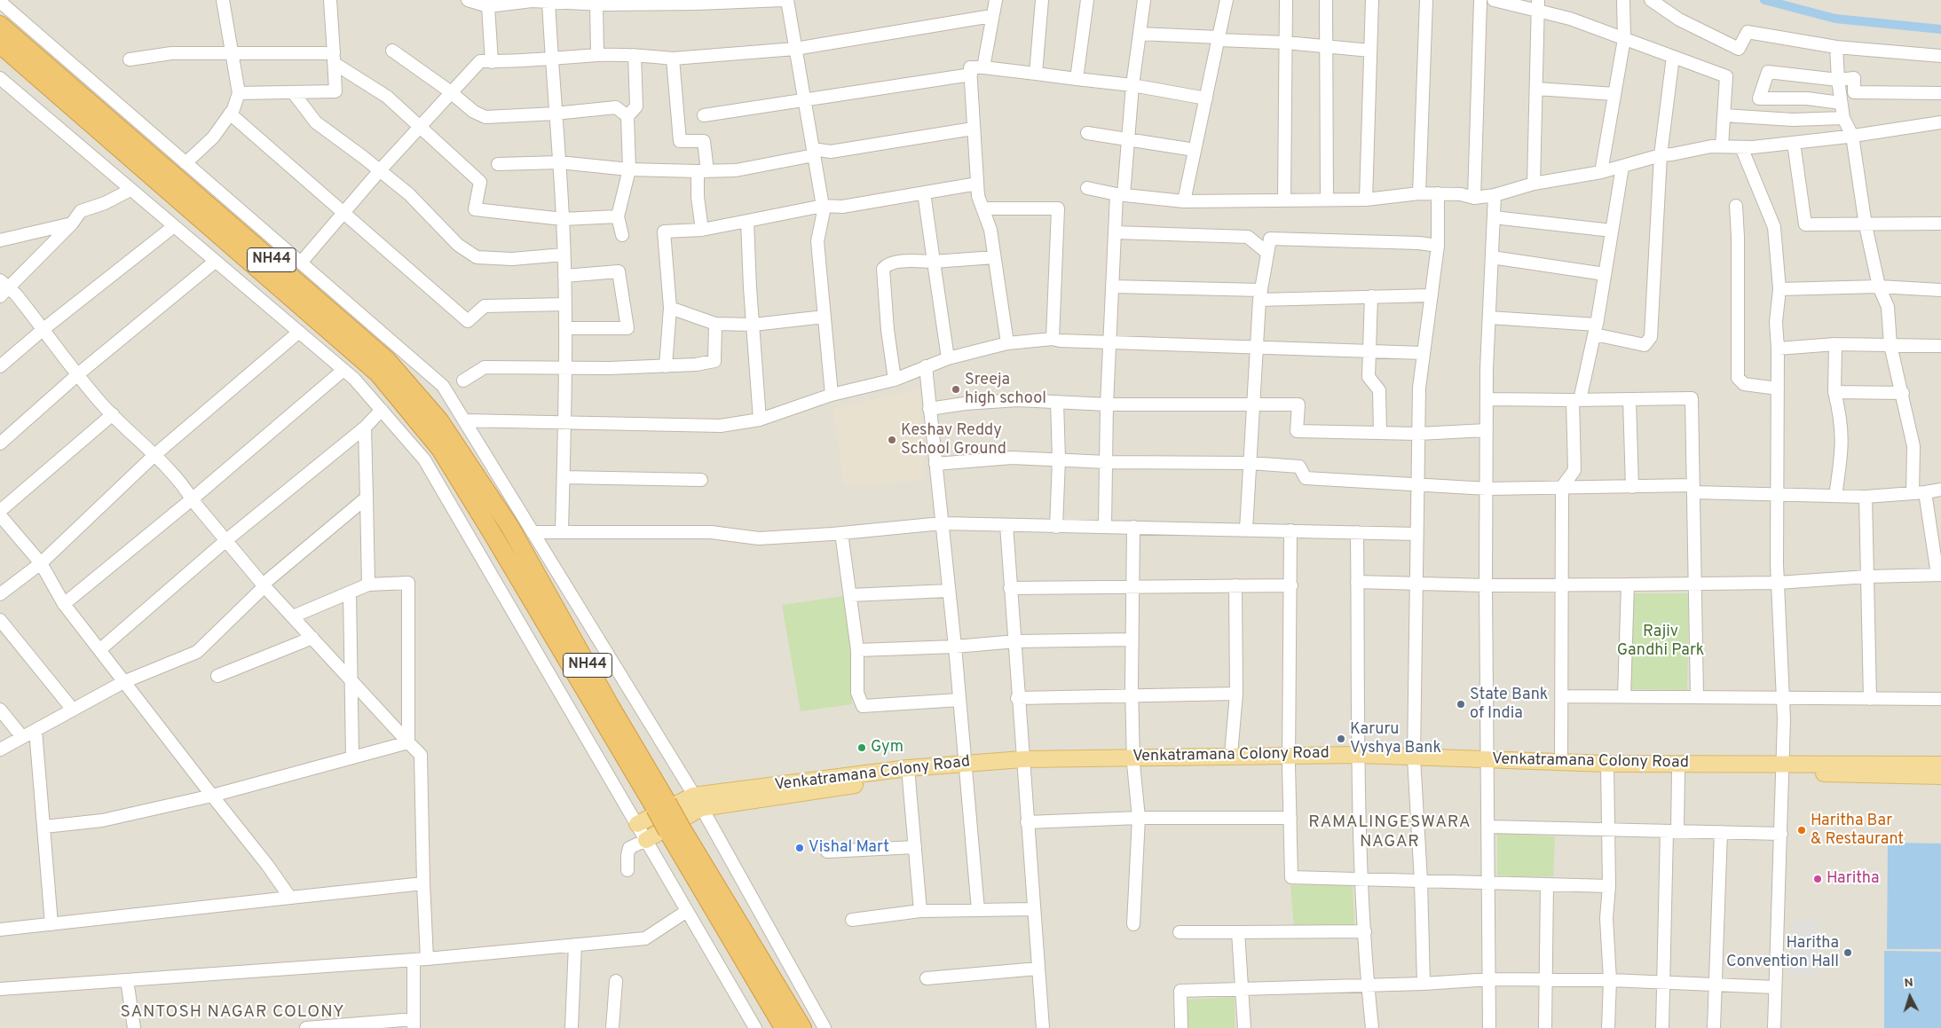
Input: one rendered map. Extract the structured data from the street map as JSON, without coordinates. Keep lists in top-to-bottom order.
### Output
{
  "streets": {
    "highway": ["NH44"],
    "main road": ["Venkatramana Colony Road"]
  },
  "districts": ["RAMALINGESWARA NAGAR", "SANTOSH NAGAR COLONY"],
  "parks": ["Rajiv Gandhi Park"],
  "places": [
    "Sreeja high school",
    "Keshav Reddy School Ground",
    "State Bank of India",
    "Karuru Vyshya Bank",
    "Gym",
    "Haritha Bar & Restaurant",
    "Vishal Mart",
    "Haritha",
    "Haritha Convention Hall"
  ],
  "north": "top"
}
